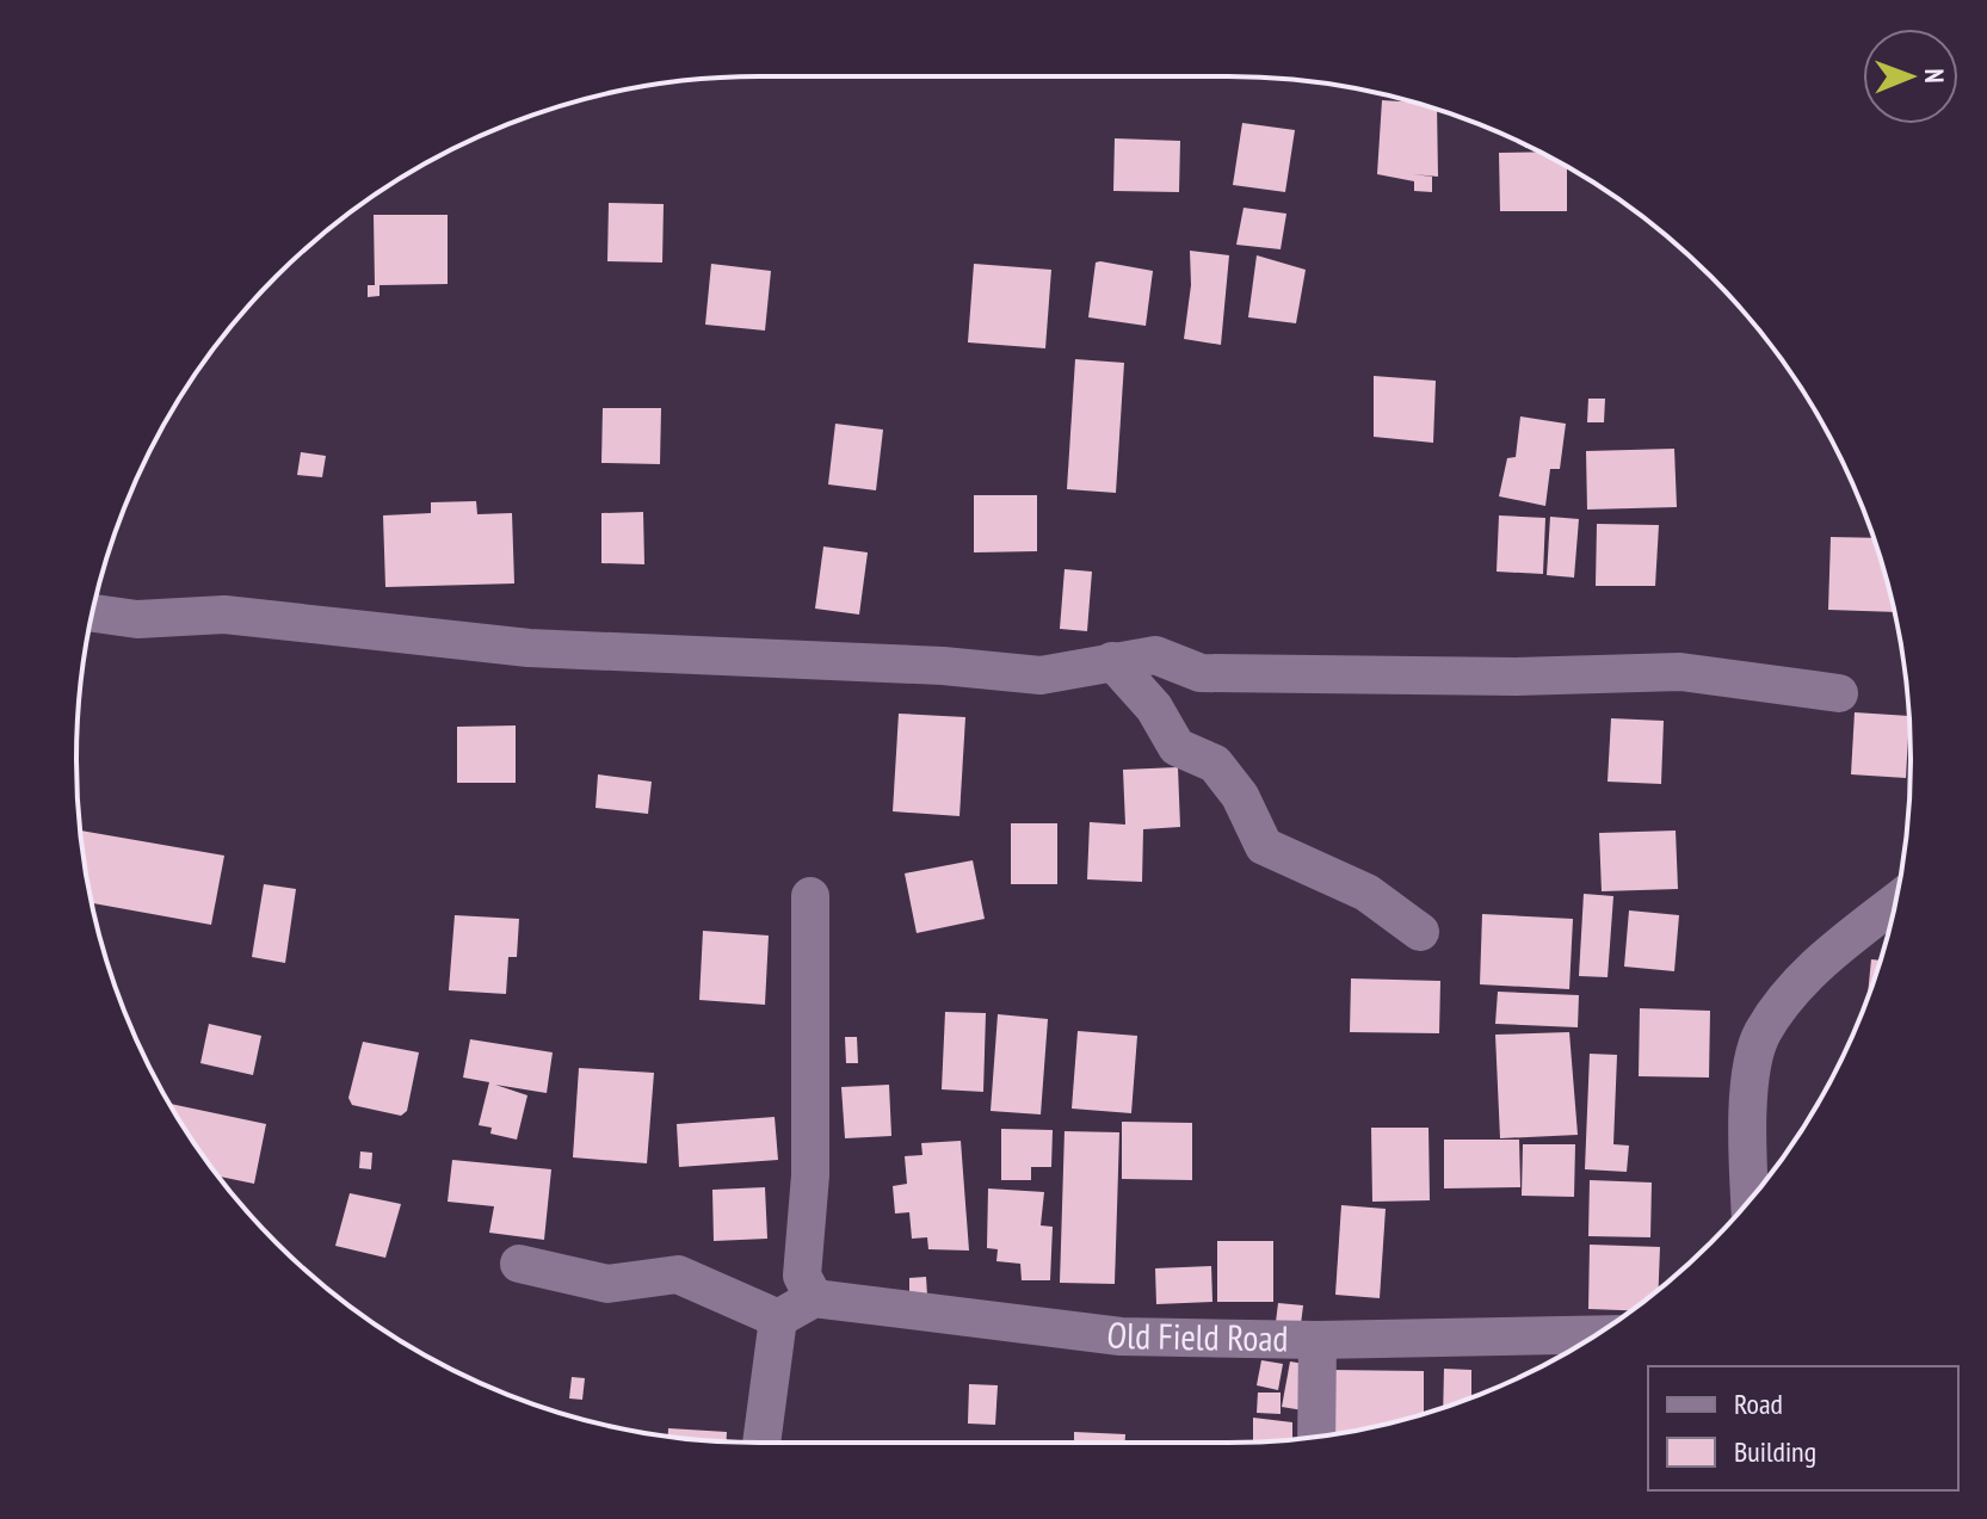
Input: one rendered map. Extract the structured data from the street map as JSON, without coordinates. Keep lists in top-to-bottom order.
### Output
{
  "streets": {
    "street": ["Old Field Road"]
  },
  "legend": ["Road", "Building"],
  "north": "right"
}
